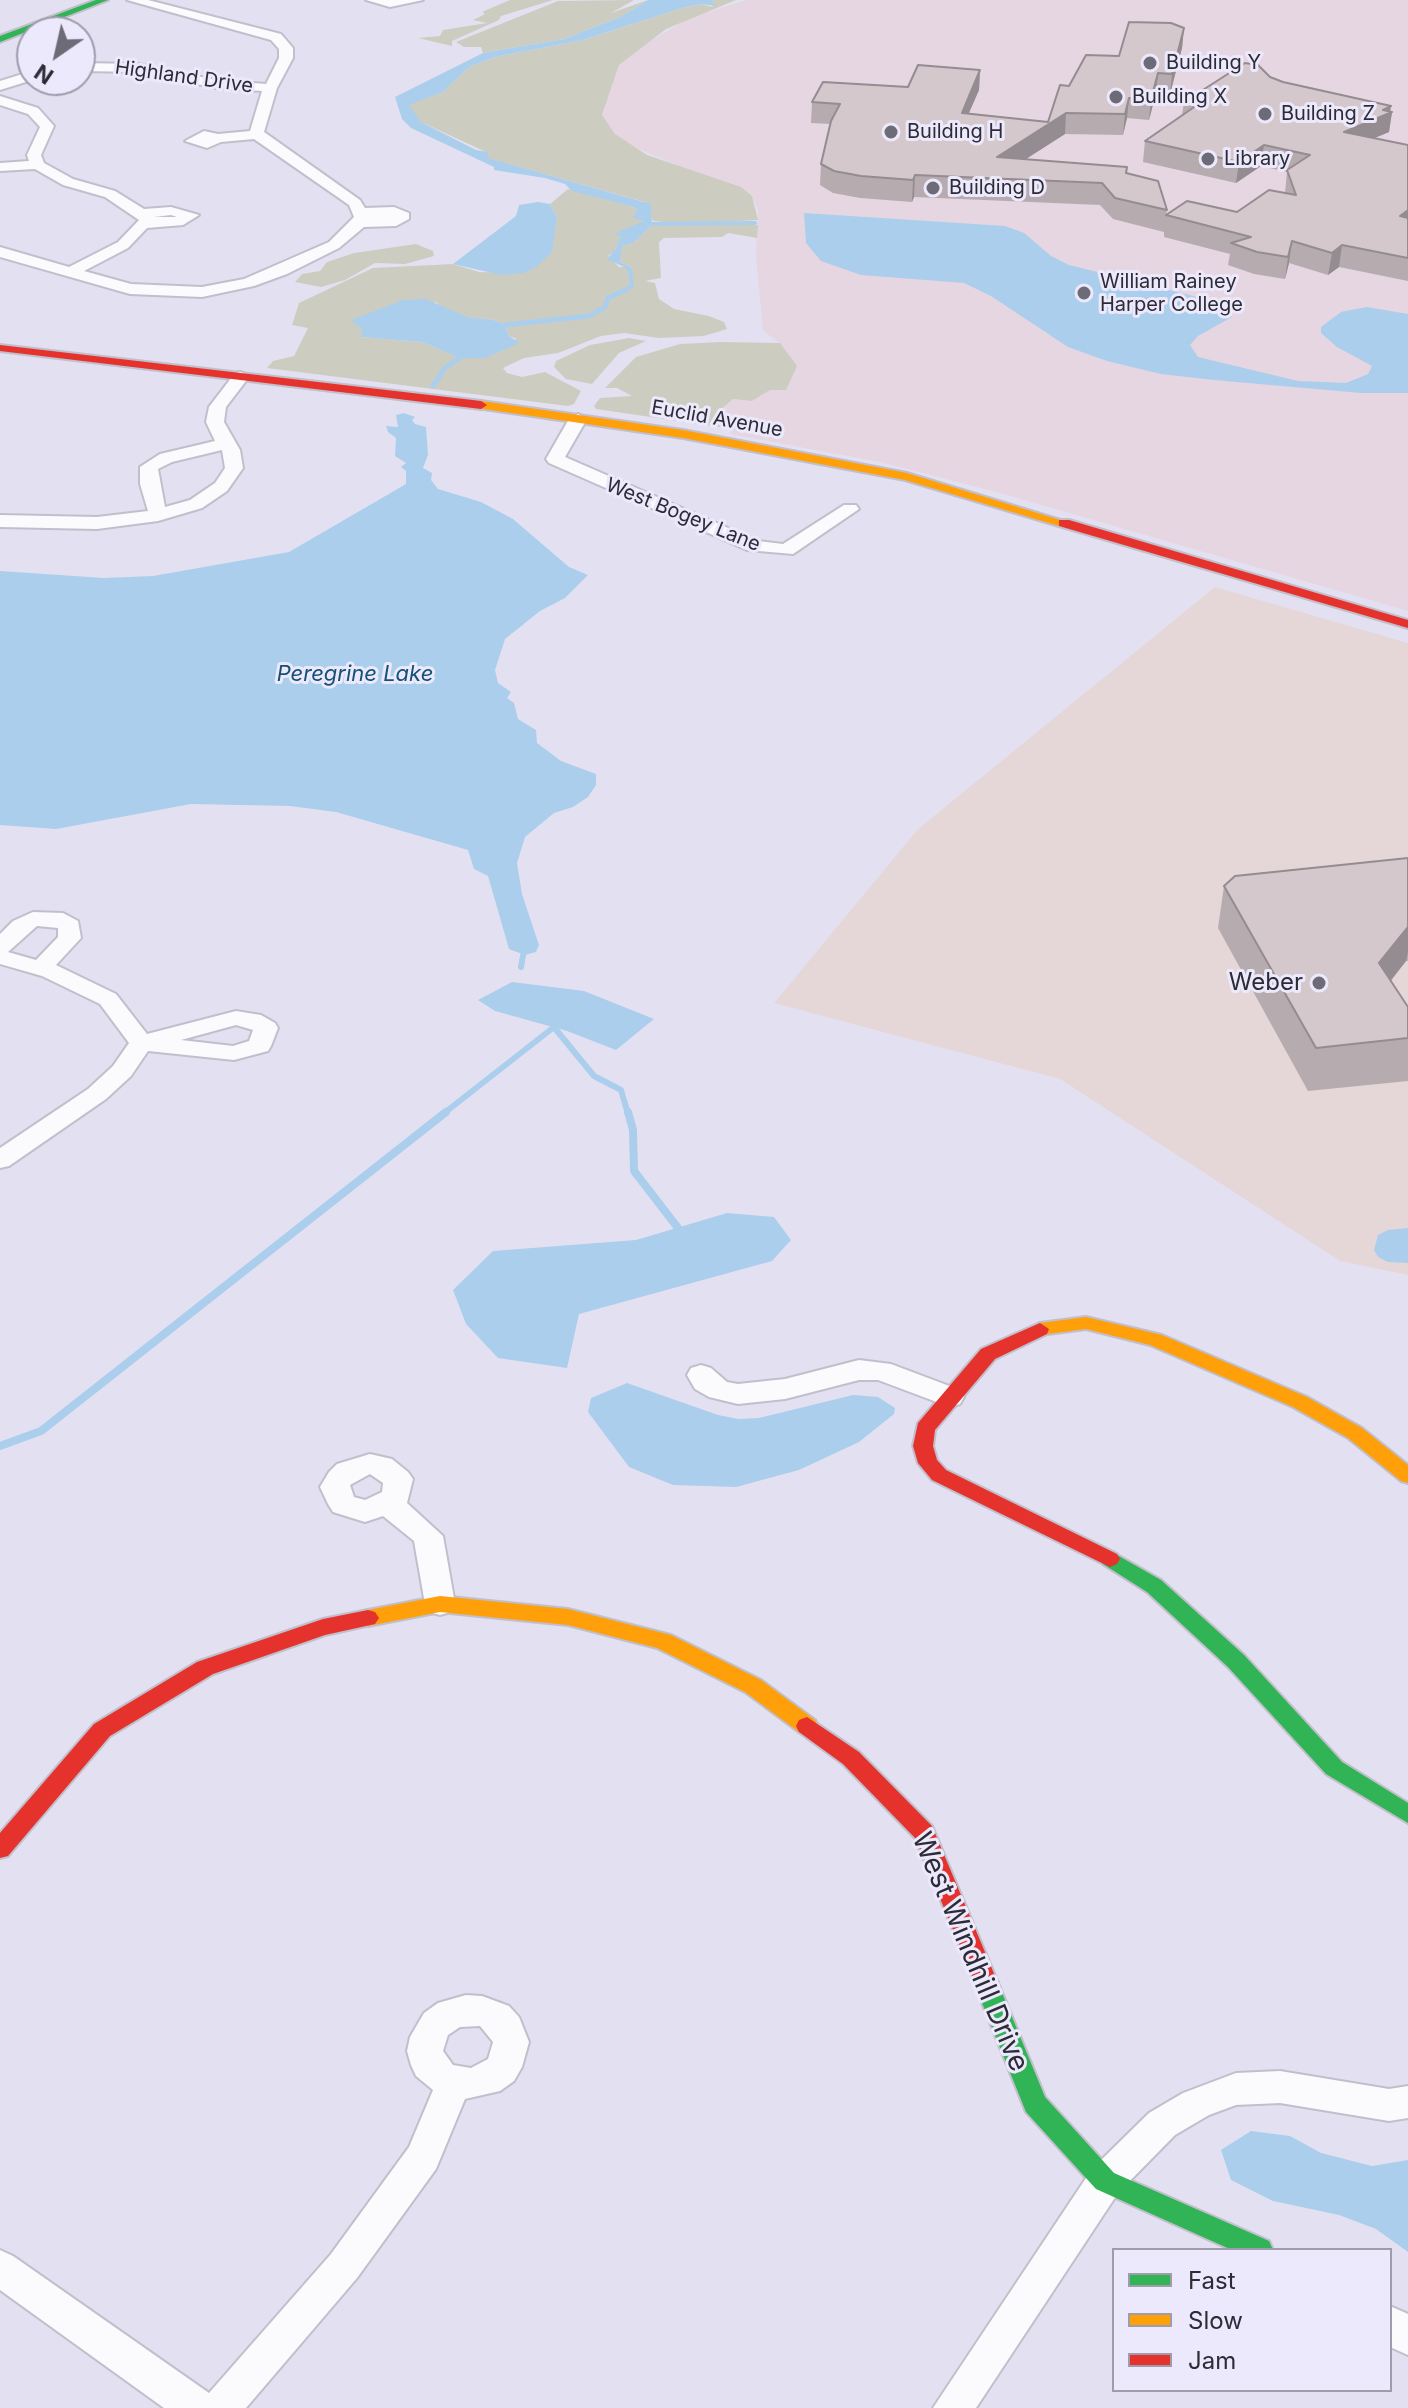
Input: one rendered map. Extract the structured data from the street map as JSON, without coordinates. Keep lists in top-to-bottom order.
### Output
{
  "streets": {
    "main road": ["Euclid Avenue", "West Windhill Drive"],
    "street": ["Highland Drive", "West Bogey Lane"]
  },
  "crossings": [
    ["Euclid Avenue", "West Bogey Lane"]
  ],
  "water": ["Peregrine Lake"],
  "places": [
    "Building Y",
    "Building X",
    "Building Z",
    "Building H",
    "Library",
    "Building D",
    "William Rainey Harper College",
    "Weber"
  ],
  "legend": ["Fast", "Slow", "Jam"],
  "north": "bottom left"
}
